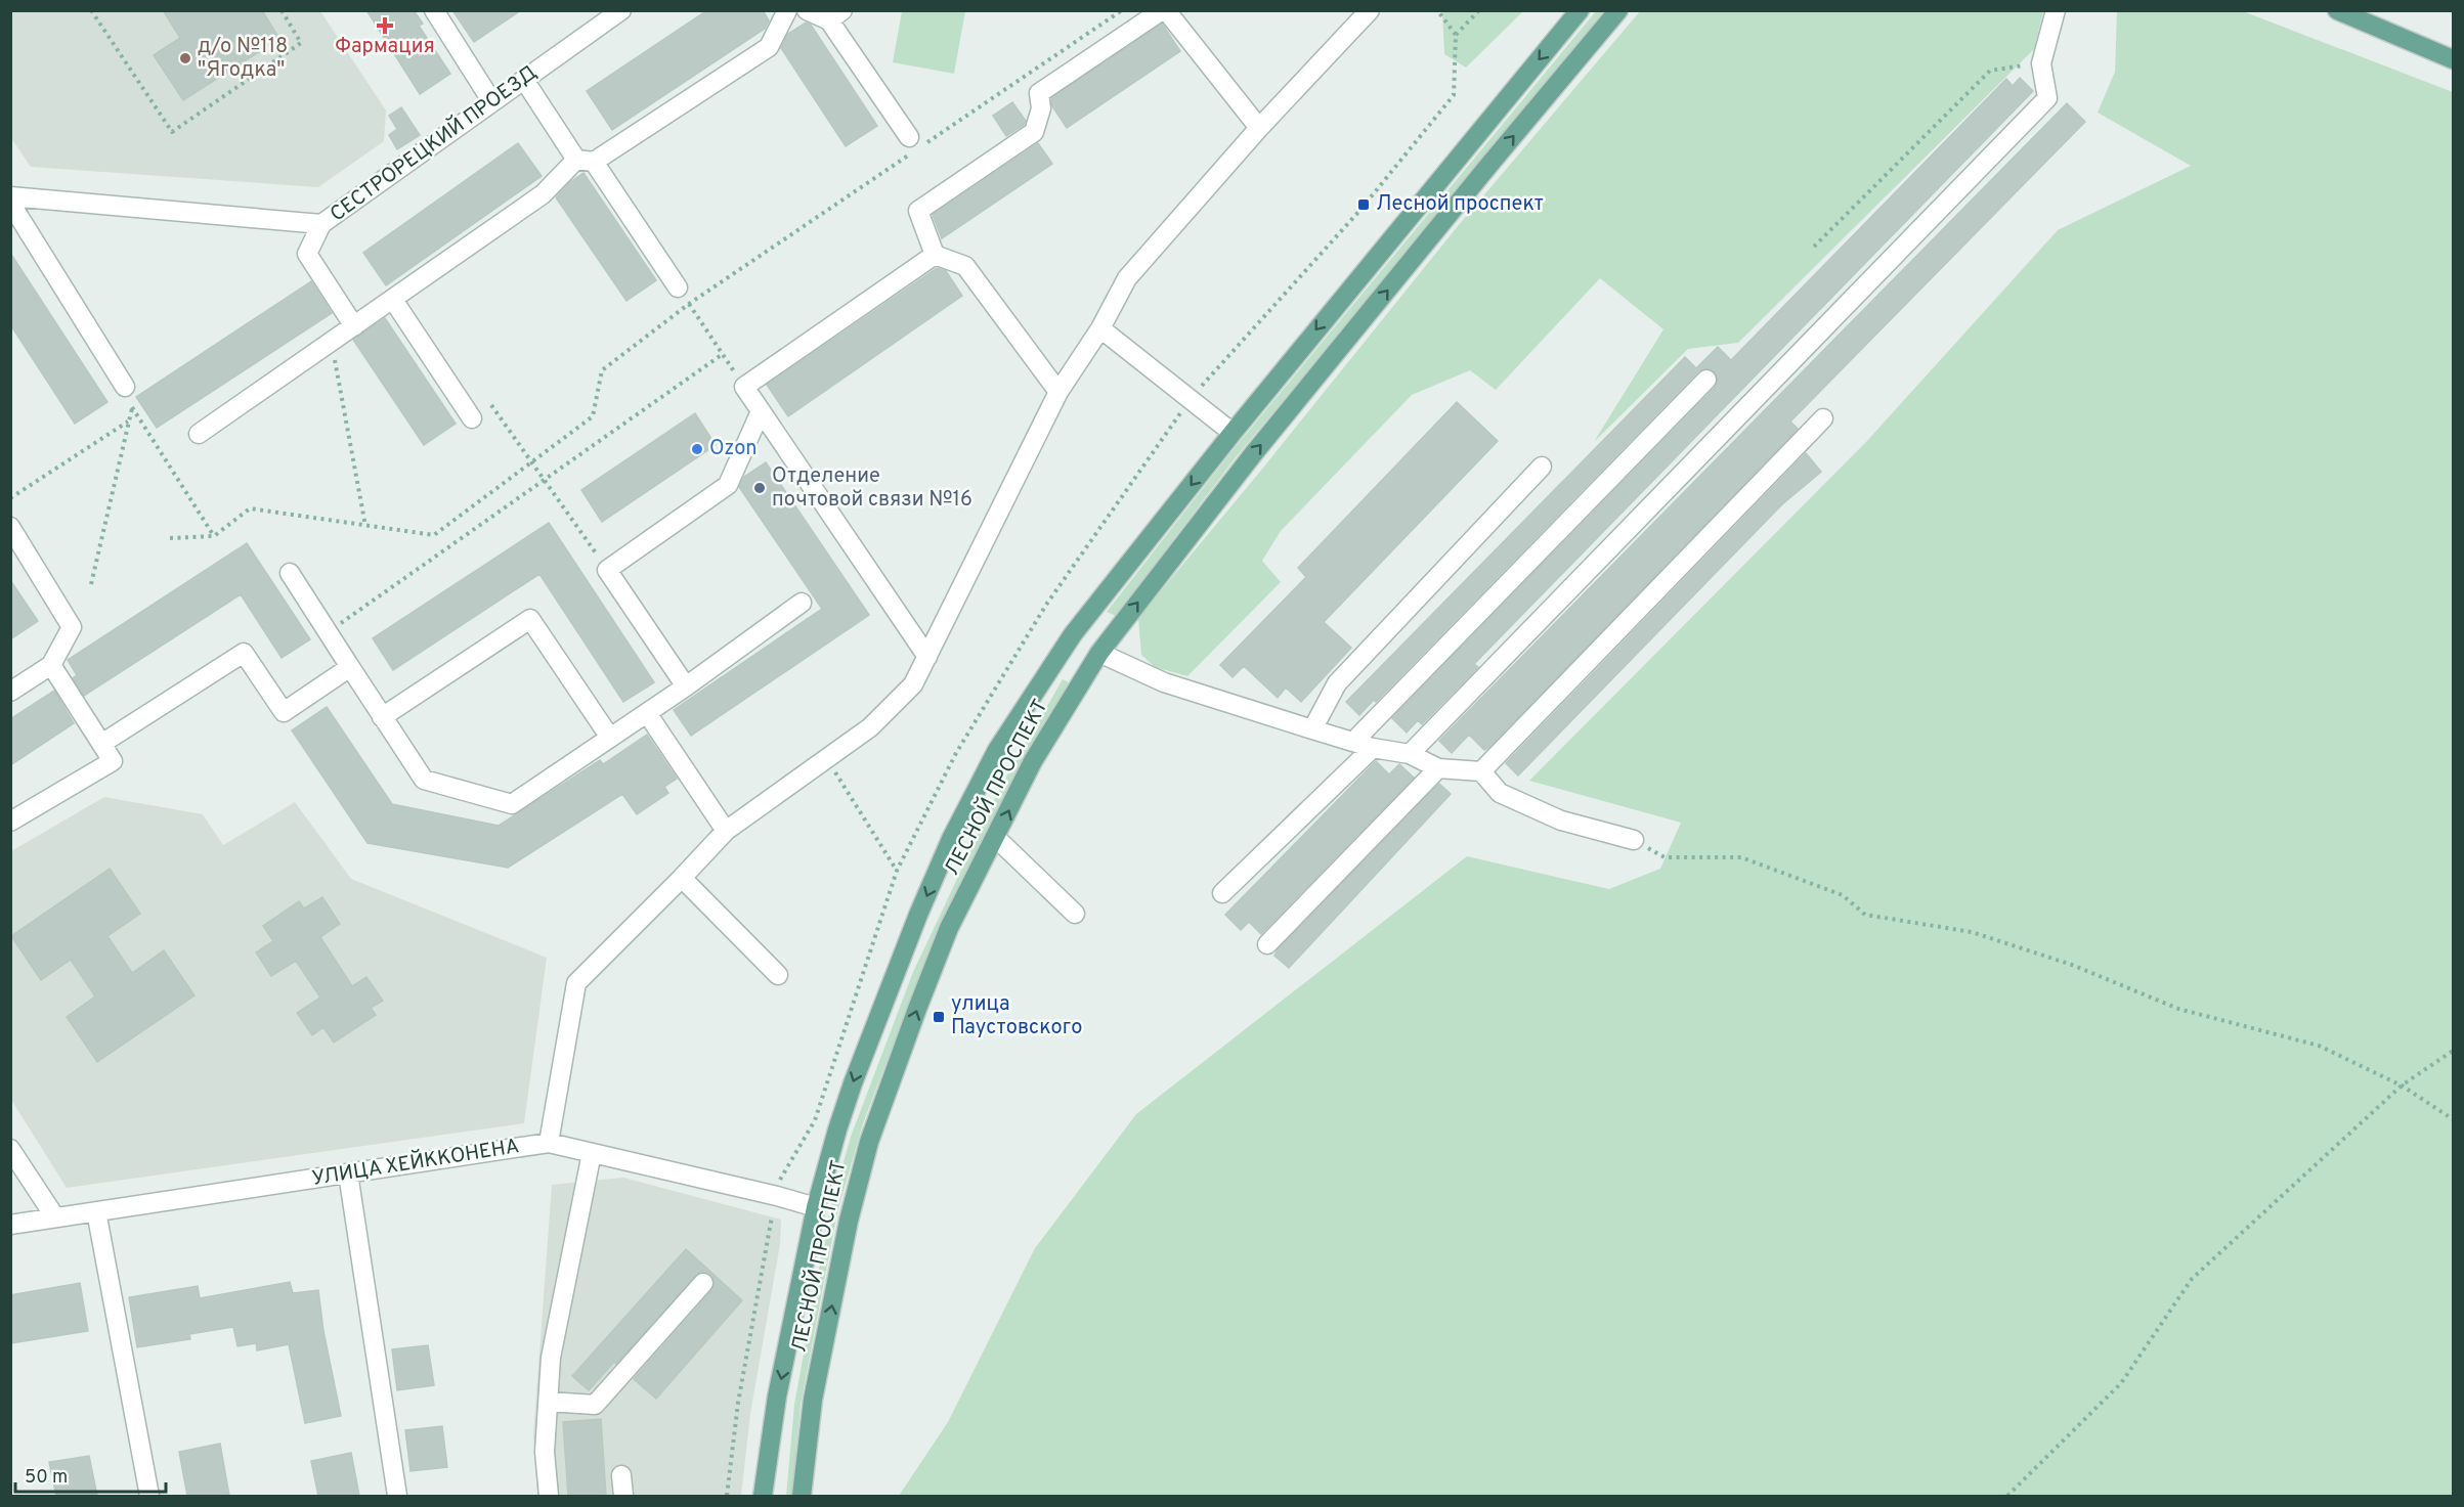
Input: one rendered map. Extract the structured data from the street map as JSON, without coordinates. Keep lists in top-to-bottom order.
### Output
{
  "streets": {
    "main road": ["ЛЕСНОЙ ПРОСПЕКТ"],
    "street": ["СЕСТРОРЕЦКИЙ ПРОЕЗД", "УЛИЦА ХЕЙККОНЕНА"]
  },
  "crossings": [
    ["ЛЕСНОЙ ПРОСПЕКТ", "УЛИЦА ХЕЙККОНЕНА"]
  ],
  "places": {
    "health": ["Фармация"],
    "other": ["д/о №118 \"Ягодка\"", "Ozon", "Отделение почтовой связи №16"],
    "transit": ["Лесной проспект", "улица Паустовского"]
  },
  "scale_bar": "50 m"
}
